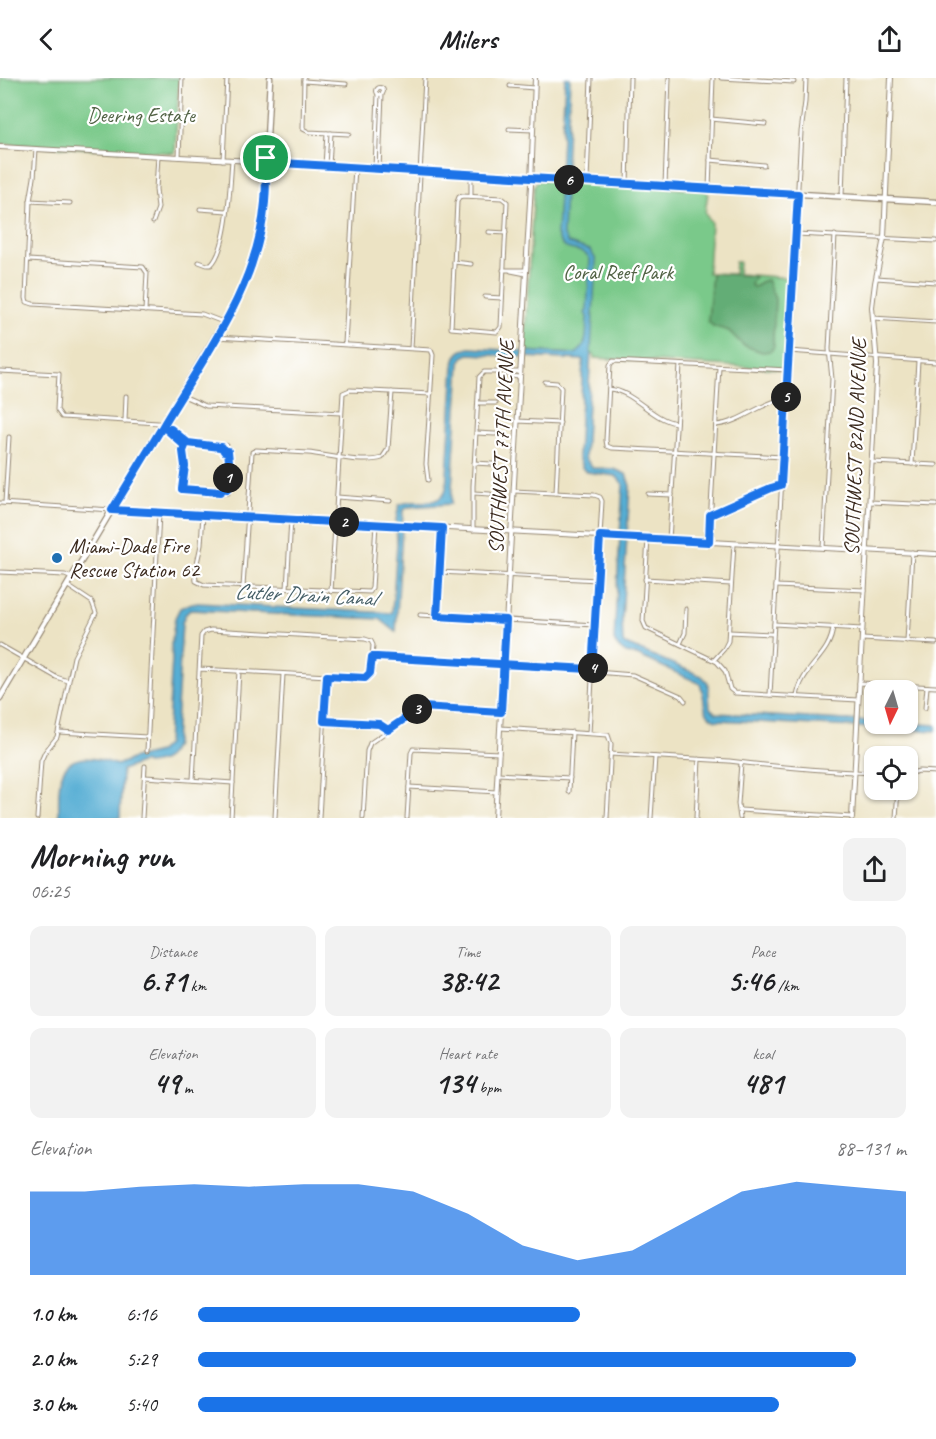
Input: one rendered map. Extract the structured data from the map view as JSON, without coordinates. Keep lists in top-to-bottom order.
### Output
{
  "streets": {
    "street": ["SOUTHWEST 77TH AVENUE", "SOUTHWEST 82ND AVENUE"]
  },
  "water": ["Cutler Drain Canal"],
  "parks": ["Deering Estate", "Coral Reef Park"],
  "places": ["Miami-Dade Fire Rescue Station 62"],
  "north": "bottom",
  "page": {
    "header": "Milers",
    "pins": [
      "6",
      "5",
      "1",
      "2",
      "4",
      "3"
    ],
    "heading": ["Morning run", "06:25"],
    "stats": [
      ["Distance", "6.71 km"],
      ["Time", "38:42"],
      ["Pace", "5:46 /km"],
      ["Elevation", "49 m"],
      ["Heart rate", "134 bpm"],
      ["kcal", "481"]
    ],
    "chart": ["Elevation", "88–131 m"],
    "list": [
      {
        "name": "1.0 km",
        "note": "6:16"
      },
      {
        "name": "2.0 km",
        "note": "5:29"
      },
      {
        "name": "3.0 km",
        "note": "5:40"
      }
    ]
  }
}
